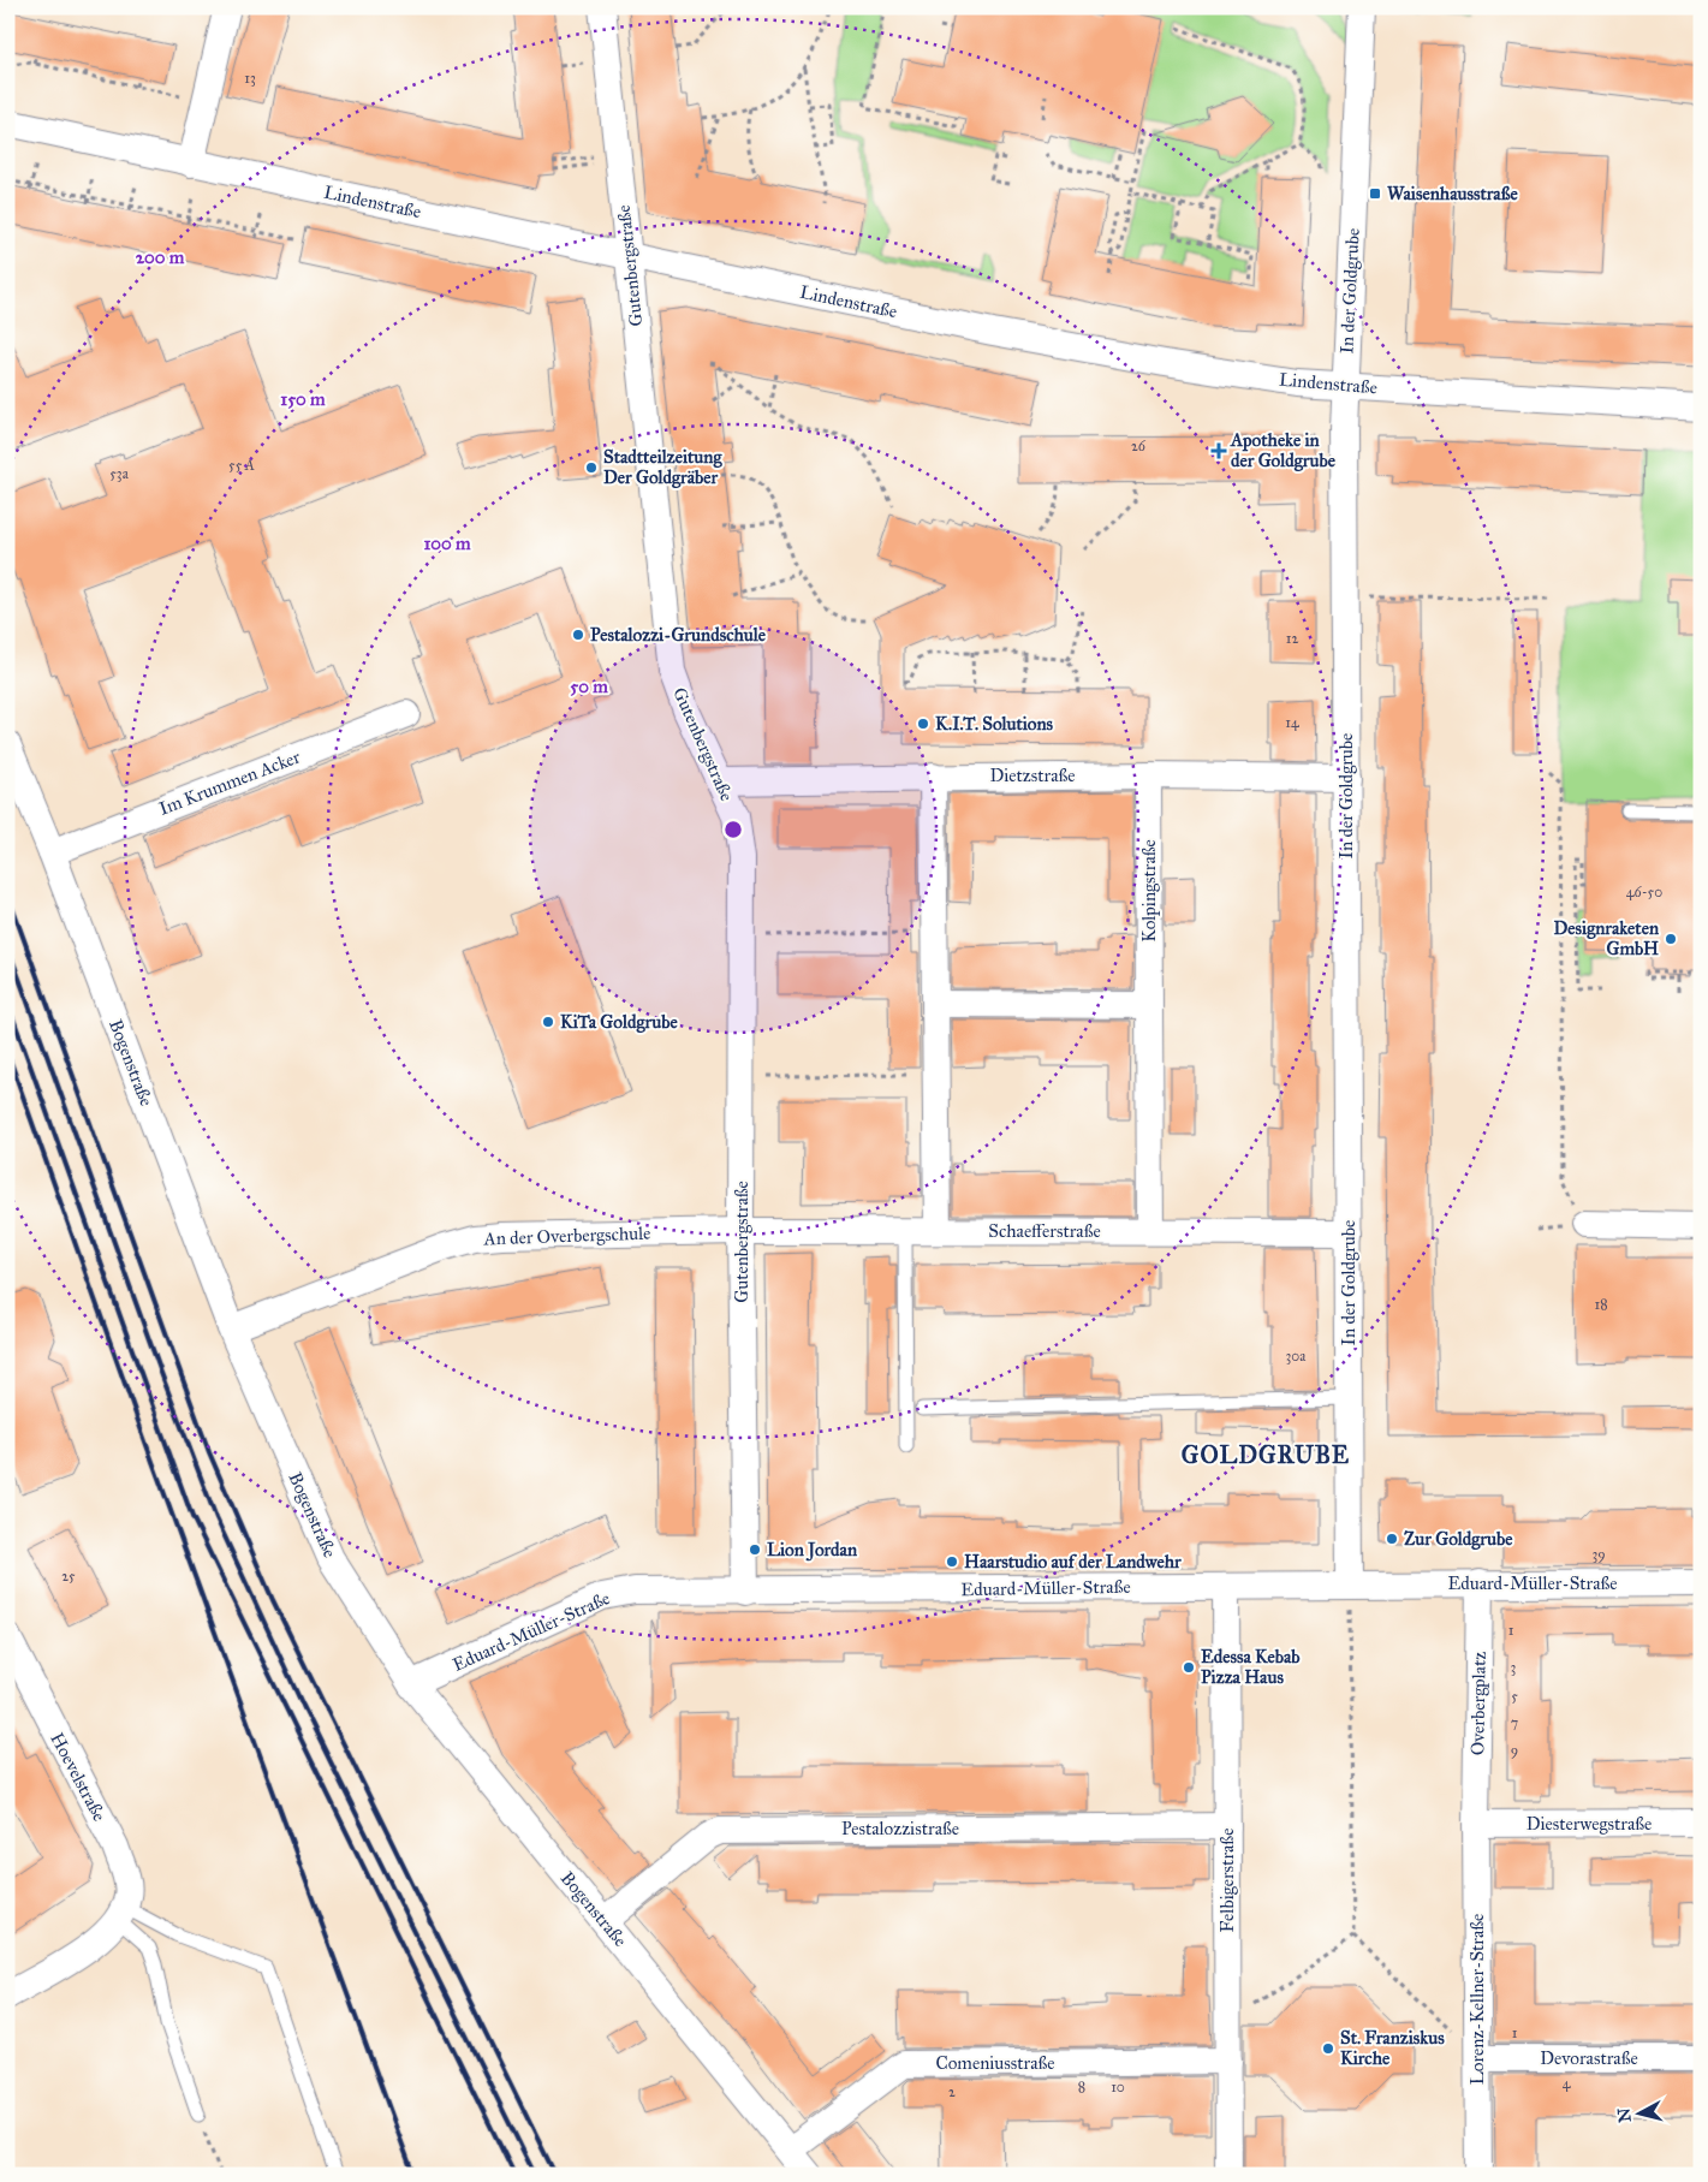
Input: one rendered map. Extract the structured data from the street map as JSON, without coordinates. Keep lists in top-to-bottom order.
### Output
{
  "streets": {
    "street": [
      "Lindenstraße",
      "Gutenbergstraße",
      "In der Goldgrube",
      "Dietzstraße",
      "Im Krummen Acker",
      "Kolpingstraße",
      "Bogenstraße",
      "Schaefferstraße",
      "An der Overbergschule",
      "Eduard-Müller-Straße",
      "Overbergplatz",
      "Hoevelstraße",
      "Diesterwegstraße",
      "Pestalozzistraße",
      "Felbigerstraße",
      "Lorenz-Kellner-Straße",
      "Devorastraße",
      "Comeniusstraße"
    ]
  },
  "crossings": [
    ["Lindenstraße", "Gutenbergstraße"],
    ["Lindenstraße", "In der Goldgrube"],
    ["Gutenbergstraße", "Dietzstraße"],
    ["Gutenbergstraße", "Schaefferstraße"],
    ["Gutenbergstraße", "An der Overbergschule"],
    ["Gutenbergstraße", "Eduard-Müller-Straße"],
    ["In der Goldgrube", "Dietzstraße"],
    ["In der Goldgrube", "Schaefferstraße"],
    ["In der Goldgrube", "Eduard-Müller-Straße"],
    ["Dietzstraße", "Kolpingstraße"],
    ["Im Krummen Acker", "Bogenstraße"],
    ["Kolpingstraße", "Schaefferstraße"],
    ["Bogenstraße", "An der Overbergschule"],
    ["Bogenstraße", "Eduard-Müller-Straße"],
    ["Bogenstraße", "Pestalozzistraße"],
    ["Bogenstraße", "Comeniusstraße"],
    ["Schaefferstraße", "An der Overbergschule"],
    ["Eduard-Müller-Straße", "Overbergplatz"],
    ["Eduard-Müller-Straße", "Felbigerstraße"],
    ["Overbergplatz", "Diesterwegstraße"],
    ["Overbergplatz", "Lorenz-Kellner-Straße"],
    ["Diesterwegstraße", "Lorenz-Kellner-Straße"],
    ["Pestalozzistraße", "Felbigerstraße"],
    ["Felbigerstraße", "Comeniusstraße"],
    ["Lorenz-Kellner-Straße", "Devorastraße"]
  ],
  "districts": ["GOLDGRUBE"],
  "places": {
    "transit": ["Waisenhausstraße"],
    "health": ["Apotheke in der Goldgrube"],
    "other": [
      "Stadtteilzeitung Der Goldgräber",
      "Pestalozzi-Grundschule",
      "K.I.T. Solutions",
      "Designraketen GmbH",
      "KiTa Goldgrube",
      "Zur Goldgrube",
      "Lion Jordan",
      "Haarstudio auf der Landwehr",
      "Edessa Kebab Pizza Haus",
      "St. Franziskus Kirche"
    ]
  },
  "house_numbers": [
    "13",
    "26",
    "55 A",
    "53a",
    "12",
    "14",
    "46-50",
    "18",
    "30a",
    "39",
    "25",
    "1",
    "3",
    "5",
    "7",
    "9",
    "1",
    "4",
    "8",
    "10",
    "2"
  ],
  "north": "left",
  "rings": [
    "200 m",
    "150 m",
    "100 m",
    "50 m"
  ]
}
